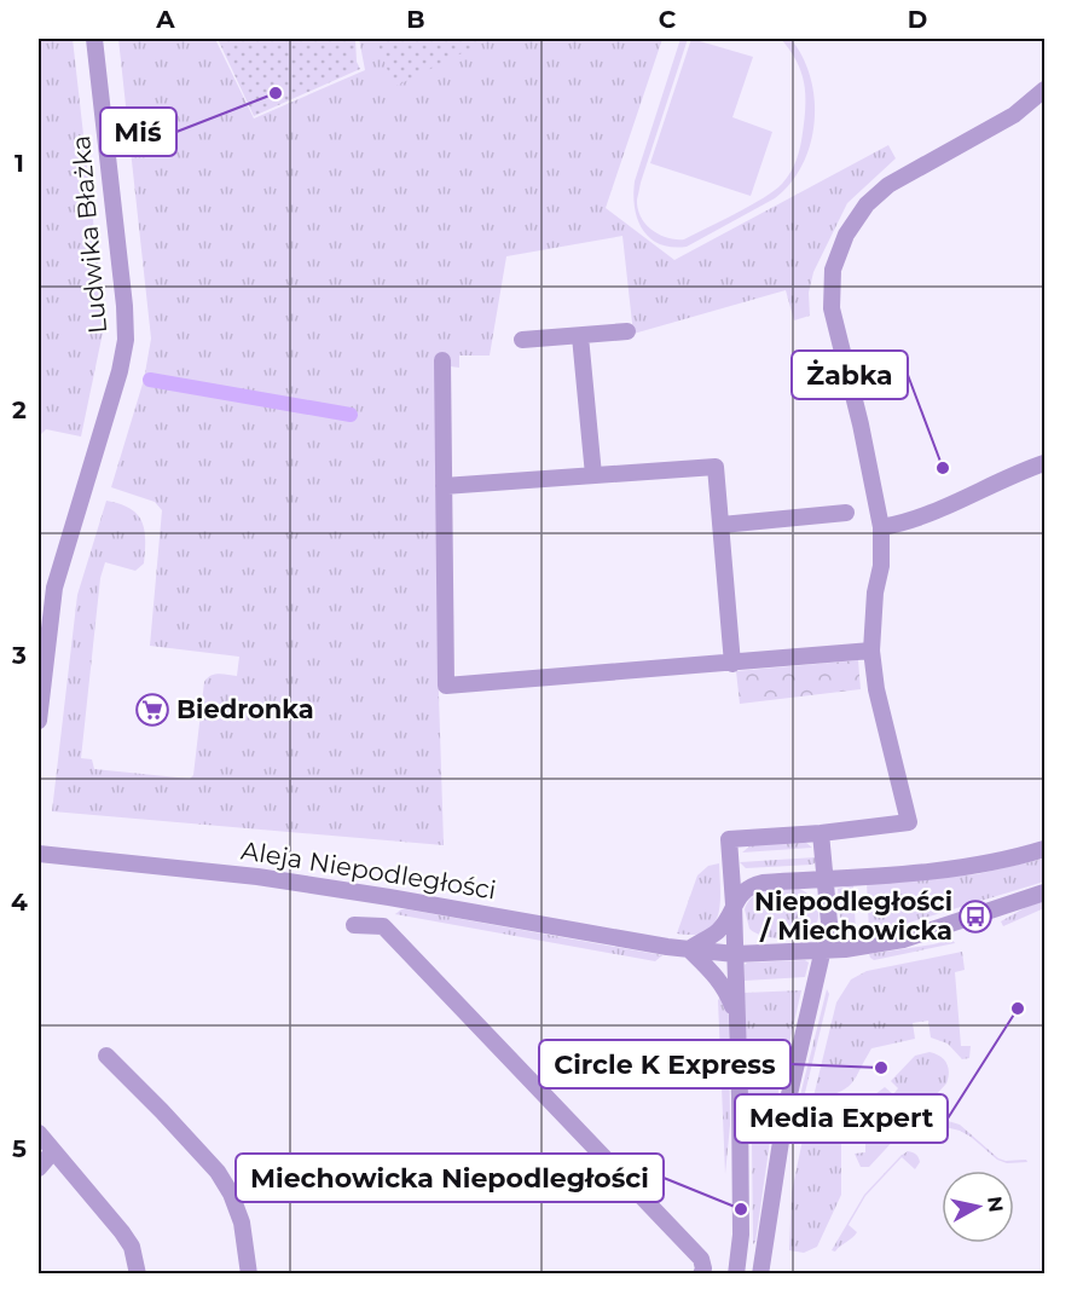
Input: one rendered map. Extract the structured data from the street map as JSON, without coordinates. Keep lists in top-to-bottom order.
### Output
{
  "streets": {
    "street": ["Ludwika Błażka", "Aleja Niepodległości"]
  },
  "places": {
    "other": [
      "Miś",
      "Żabka",
      "Media Expert",
      "Circle K Express",
      "Miechowicka Niepodległości"
    ],
    "supermarket": ["Biedronka"],
    "bus stop": ["Niepodległości / Miechowicka"]
  },
  "north": "right",
  "grid": {
    "columns": [
      "A",
      "B",
      "C",
      "D"
    ],
    "rows": [
      "1",
      "2",
      "3",
      "4",
      "5"
    ]
  }
}
